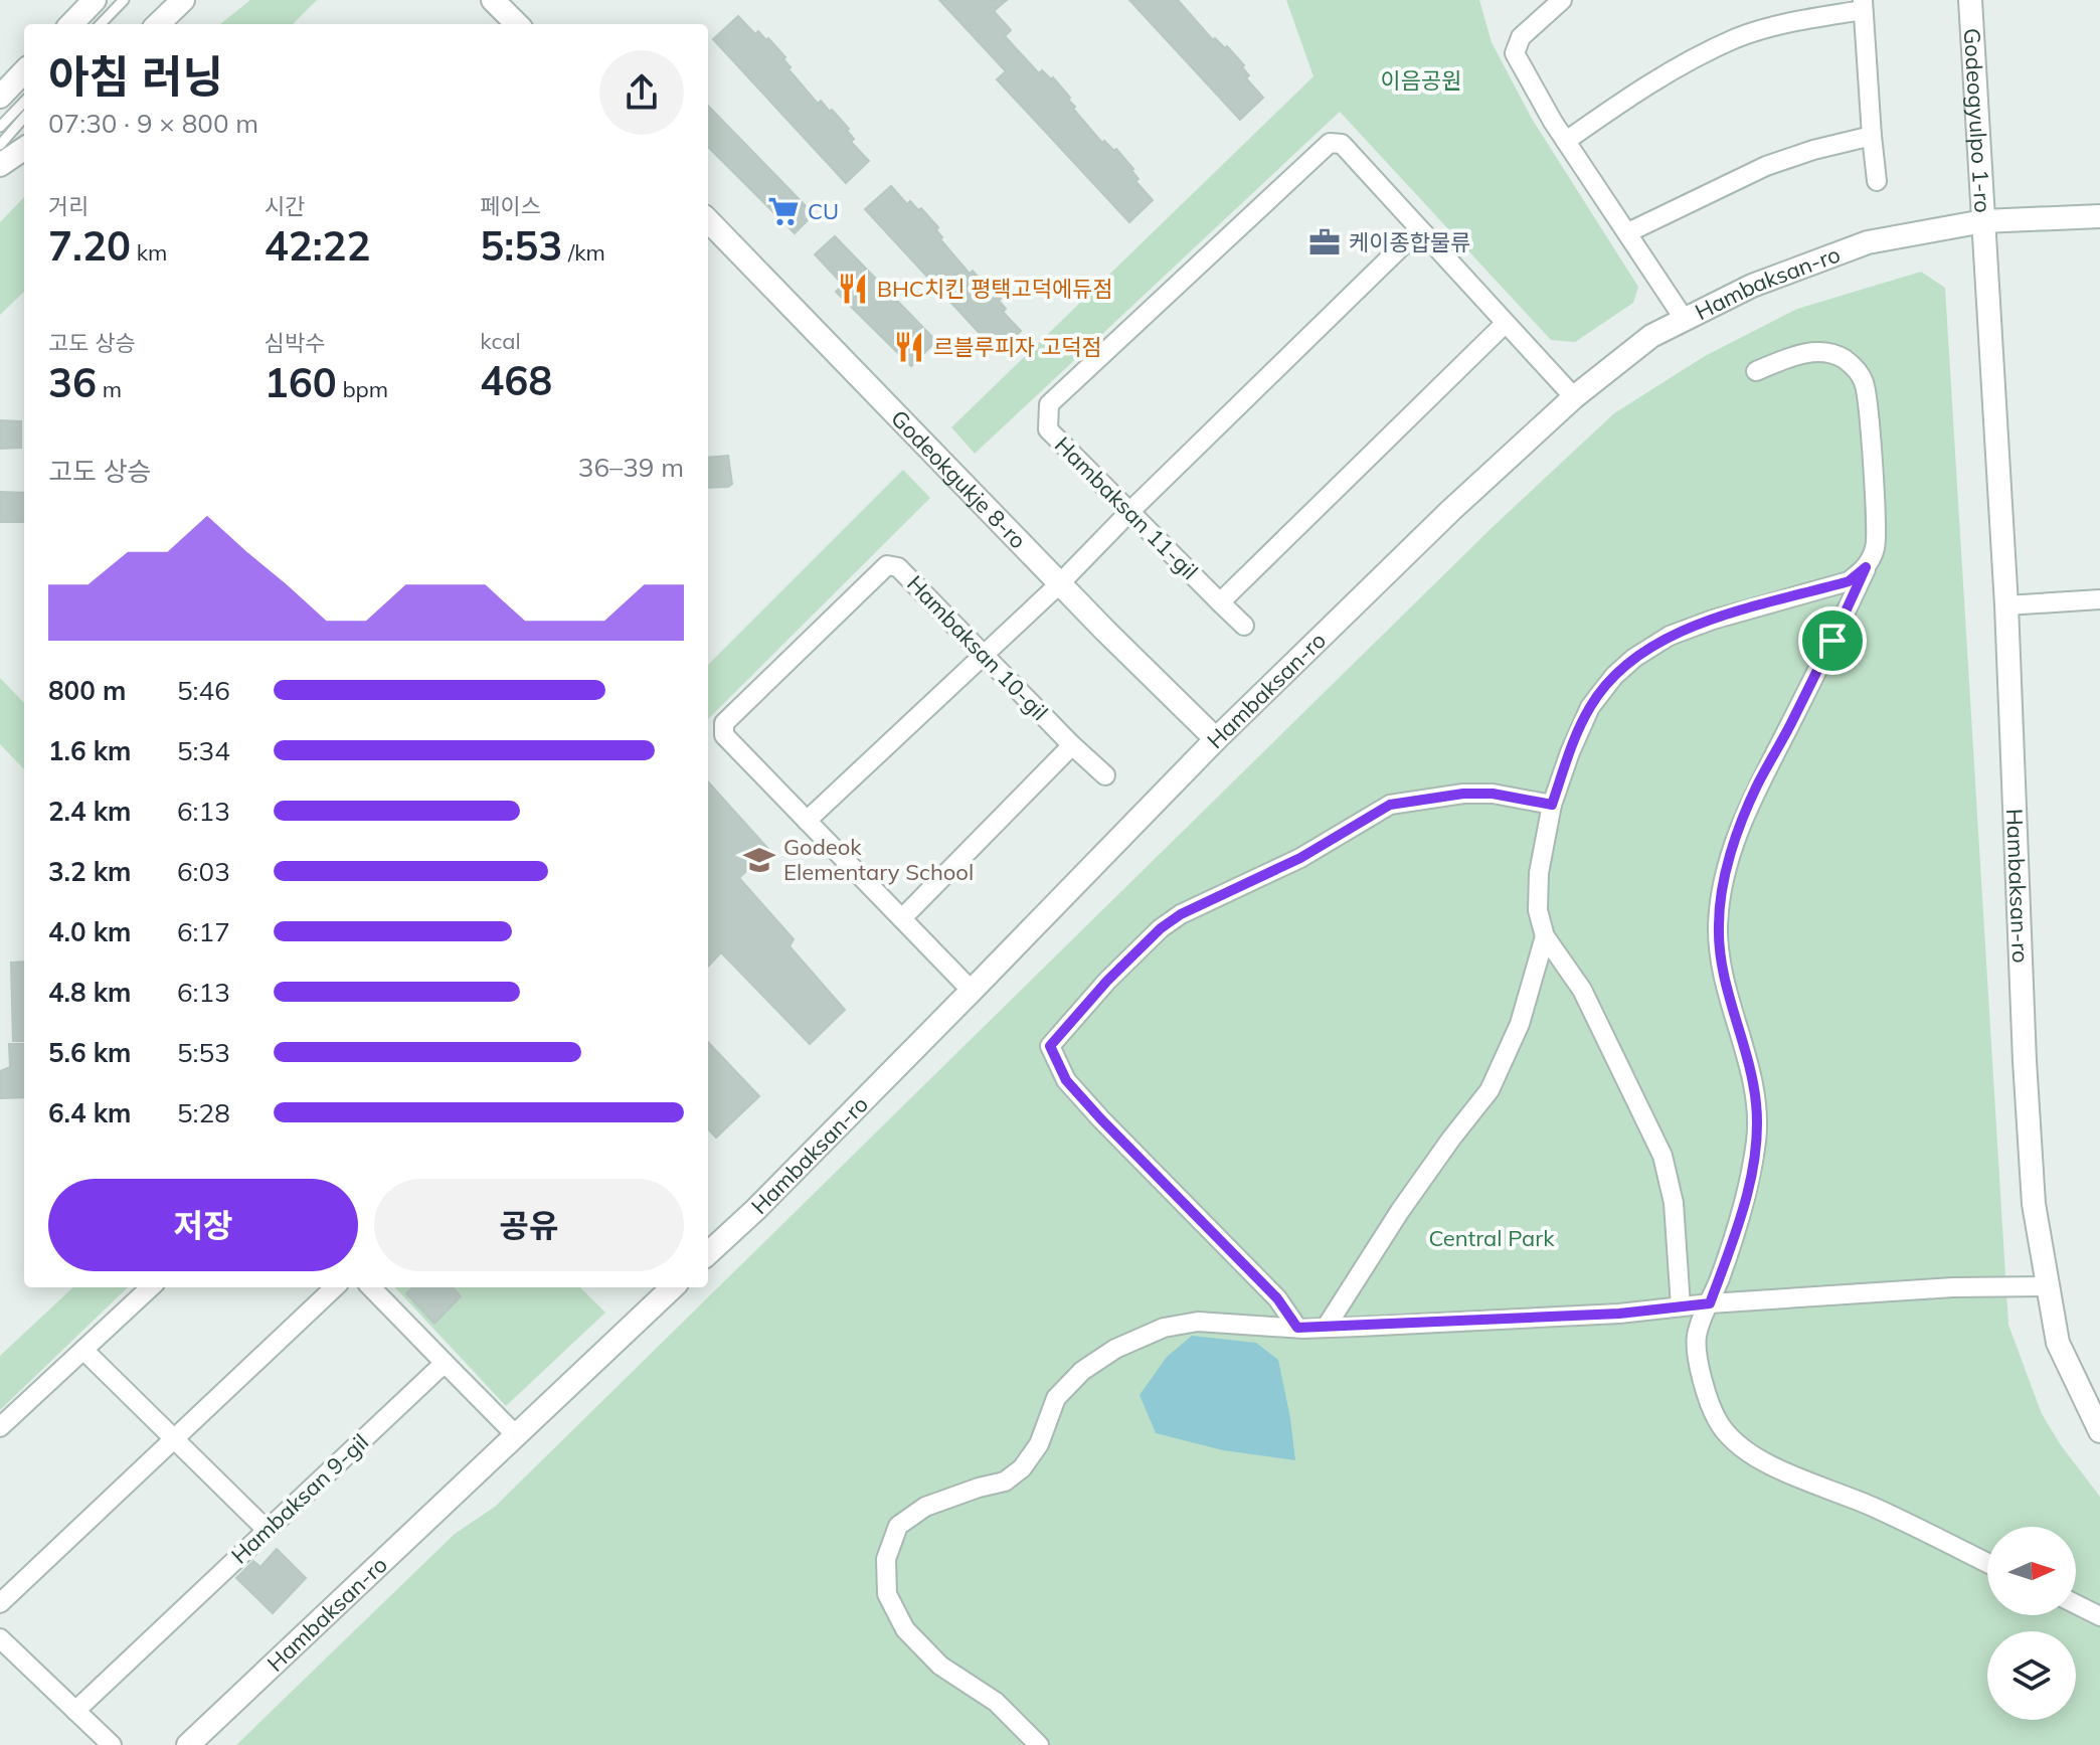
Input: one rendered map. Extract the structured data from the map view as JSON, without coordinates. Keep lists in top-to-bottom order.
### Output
{
  "streets": {
    "street": [
      "Godeogyulpo 1-ro",
      "Hambaksan-ro",
      "Godeokgukje 8-ro",
      "Hambaksan 11-gil",
      "Hambaksan 10-gil",
      "Hambaksan 9-gil"
    ]
  },
  "crossings": [
    ["Godeogyulpo 1-ro", "Hambaksan-ro"],
    ["Hambaksan-ro", "Godeokgukje 8-ro"],
    ["Hambaksan-ro", "Hambaksan 11-gil"],
    ["Hambaksan-ro", "Hambaksan 10-gil"]
  ],
  "parks": ["이음공원", "Central Park"],
  "places": {
    "supermarket": ["CU"],
    "office": ["케이종합물류"],
    "restaurant": ["BHC치킨 평택고덕에듀점", "르블루피자 고덕점"],
    "school or university": ["Godeok Elementary School"]
  },
  "north": "right",
  "page": {
    "heading": ["아침 러닝", "07:30 · 9 × 800 m"],
    "stats": [
      ["거리", "7.20 km"],
      ["시간", "42:22"],
      ["페이스", "5:53 /km"],
      ["고도 상승", "36 m"],
      ["심박수", "160 bpm"],
      ["kcal", "468"]
    ],
    "chart": ["고도 상승", "36–39 m"],
    "list": [
      {
        "name": "800 m",
        "note": "5:46"
      },
      {
        "name": "1.6 km",
        "note": "5:34"
      },
      {
        "name": "2.4 km",
        "note": "6:13"
      },
      {
        "name": "3.2 km",
        "note": "6:03"
      },
      {
        "name": "4.0 km",
        "note": "6:17"
      },
      {
        "name": "4.8 km",
        "note": "6:13"
      },
      {
        "name": "5.6 km",
        "note": "5:53"
      },
      {
        "name": "6.4 km",
        "note": "5:28"
      }
    ],
    "buttons": ["저장", "공유"]
  }
}
